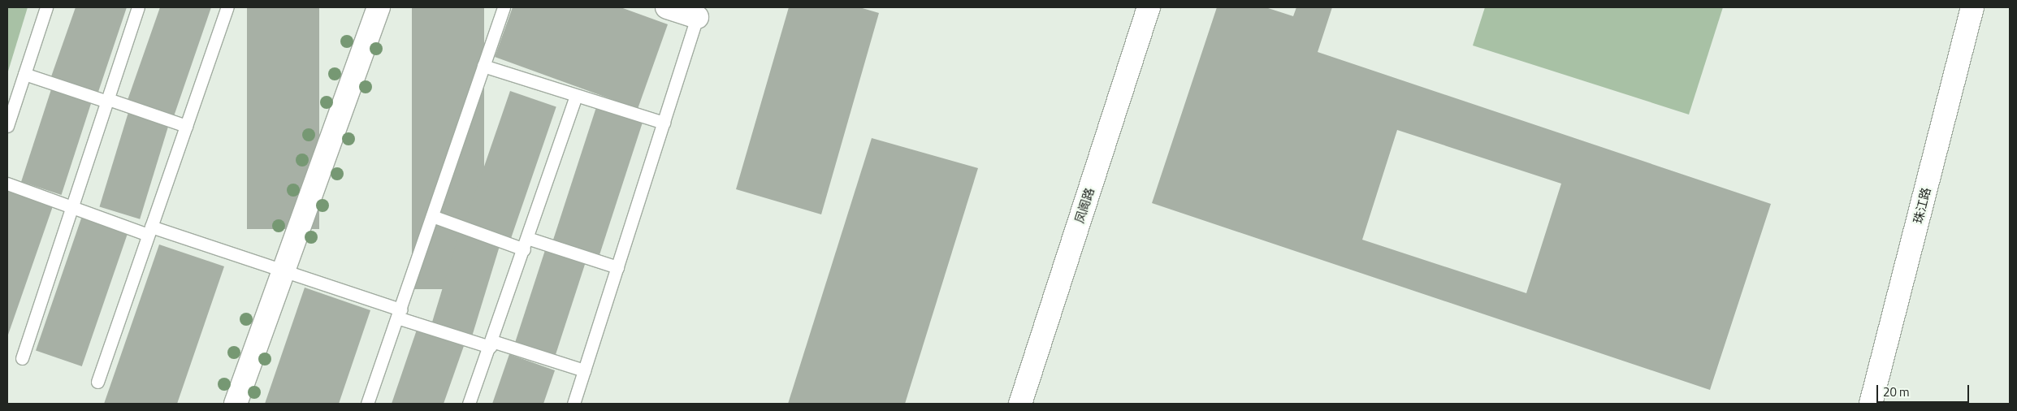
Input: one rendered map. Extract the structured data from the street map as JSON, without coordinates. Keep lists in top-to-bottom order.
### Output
{
  "streets": {
    "street": ["凤阁路", "珠江路"]
  },
  "scale_bar": "20 m"
}
